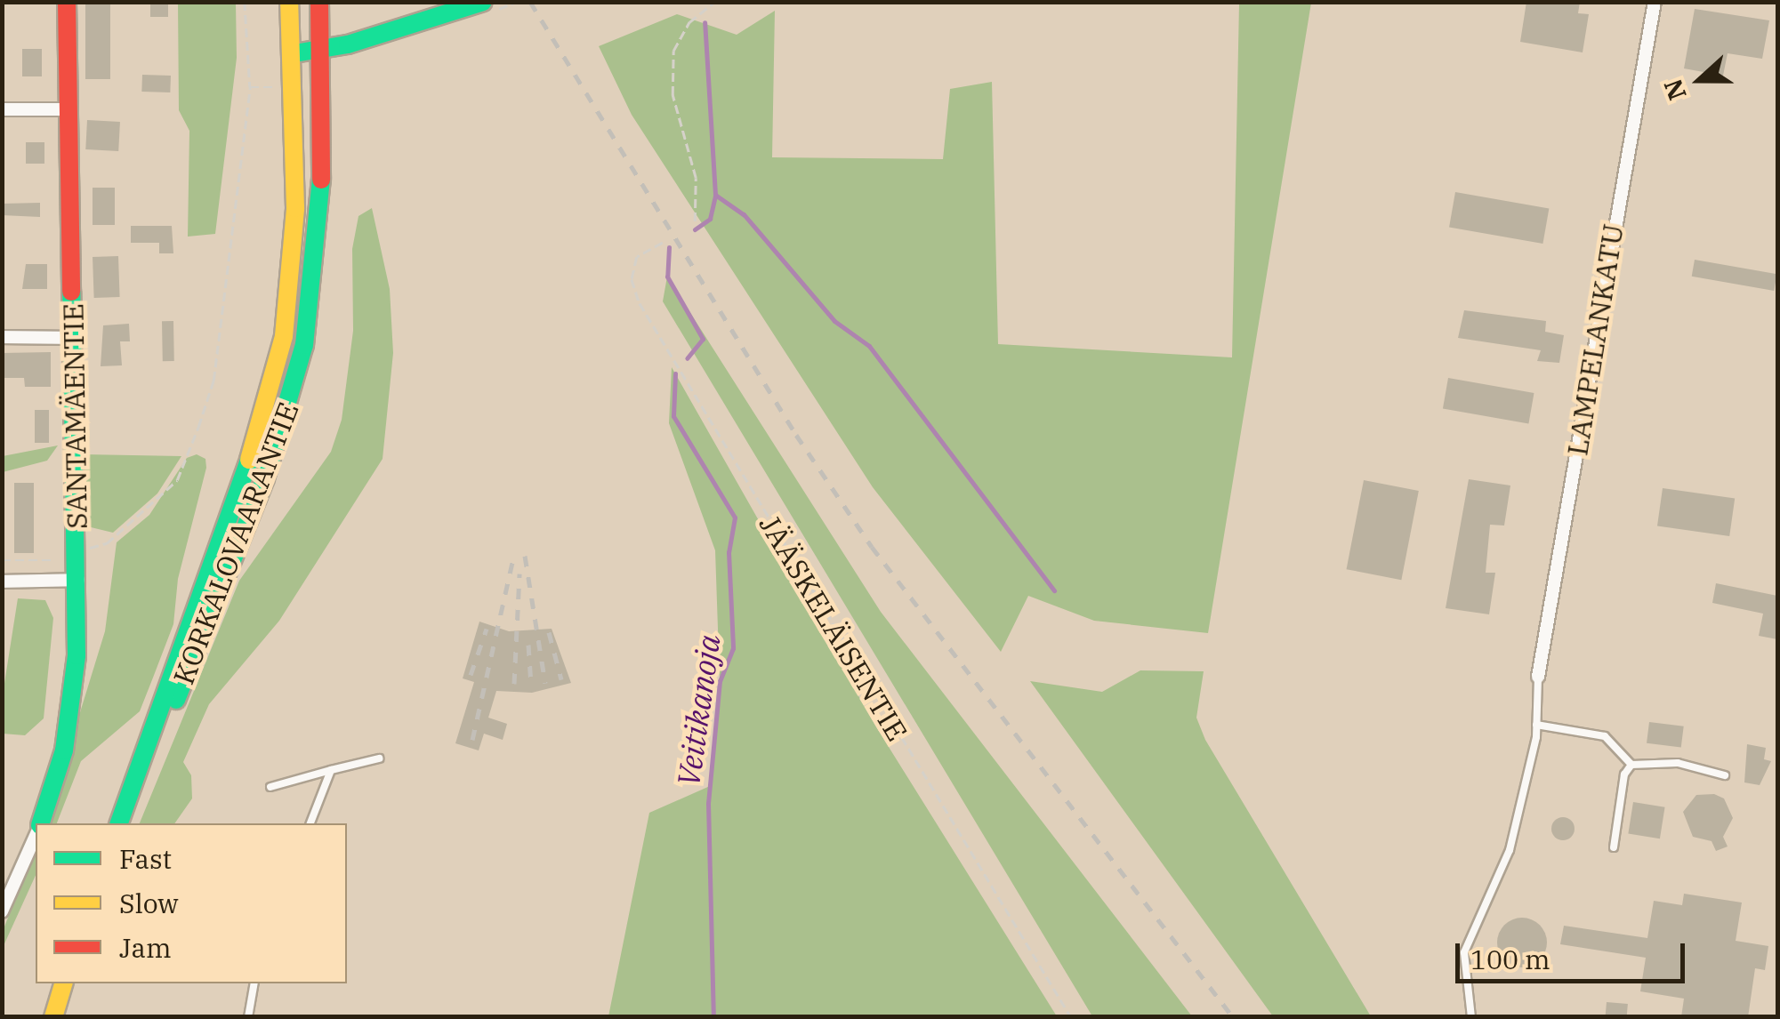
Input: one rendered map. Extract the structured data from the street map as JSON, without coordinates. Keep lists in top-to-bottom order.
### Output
{
  "streets": {
    "street": ["LAMPELANKATU", "SANTAMÄENTIE", "KORKALOVAARANTIE"],
    "path": ["JÄÄSKELÄISENTIE"]
  },
  "water": ["Veitikanoja"],
  "legend": ["Fast", "Slow", "Jam"],
  "scale_bar": "100 m",
  "north": "left"
}
